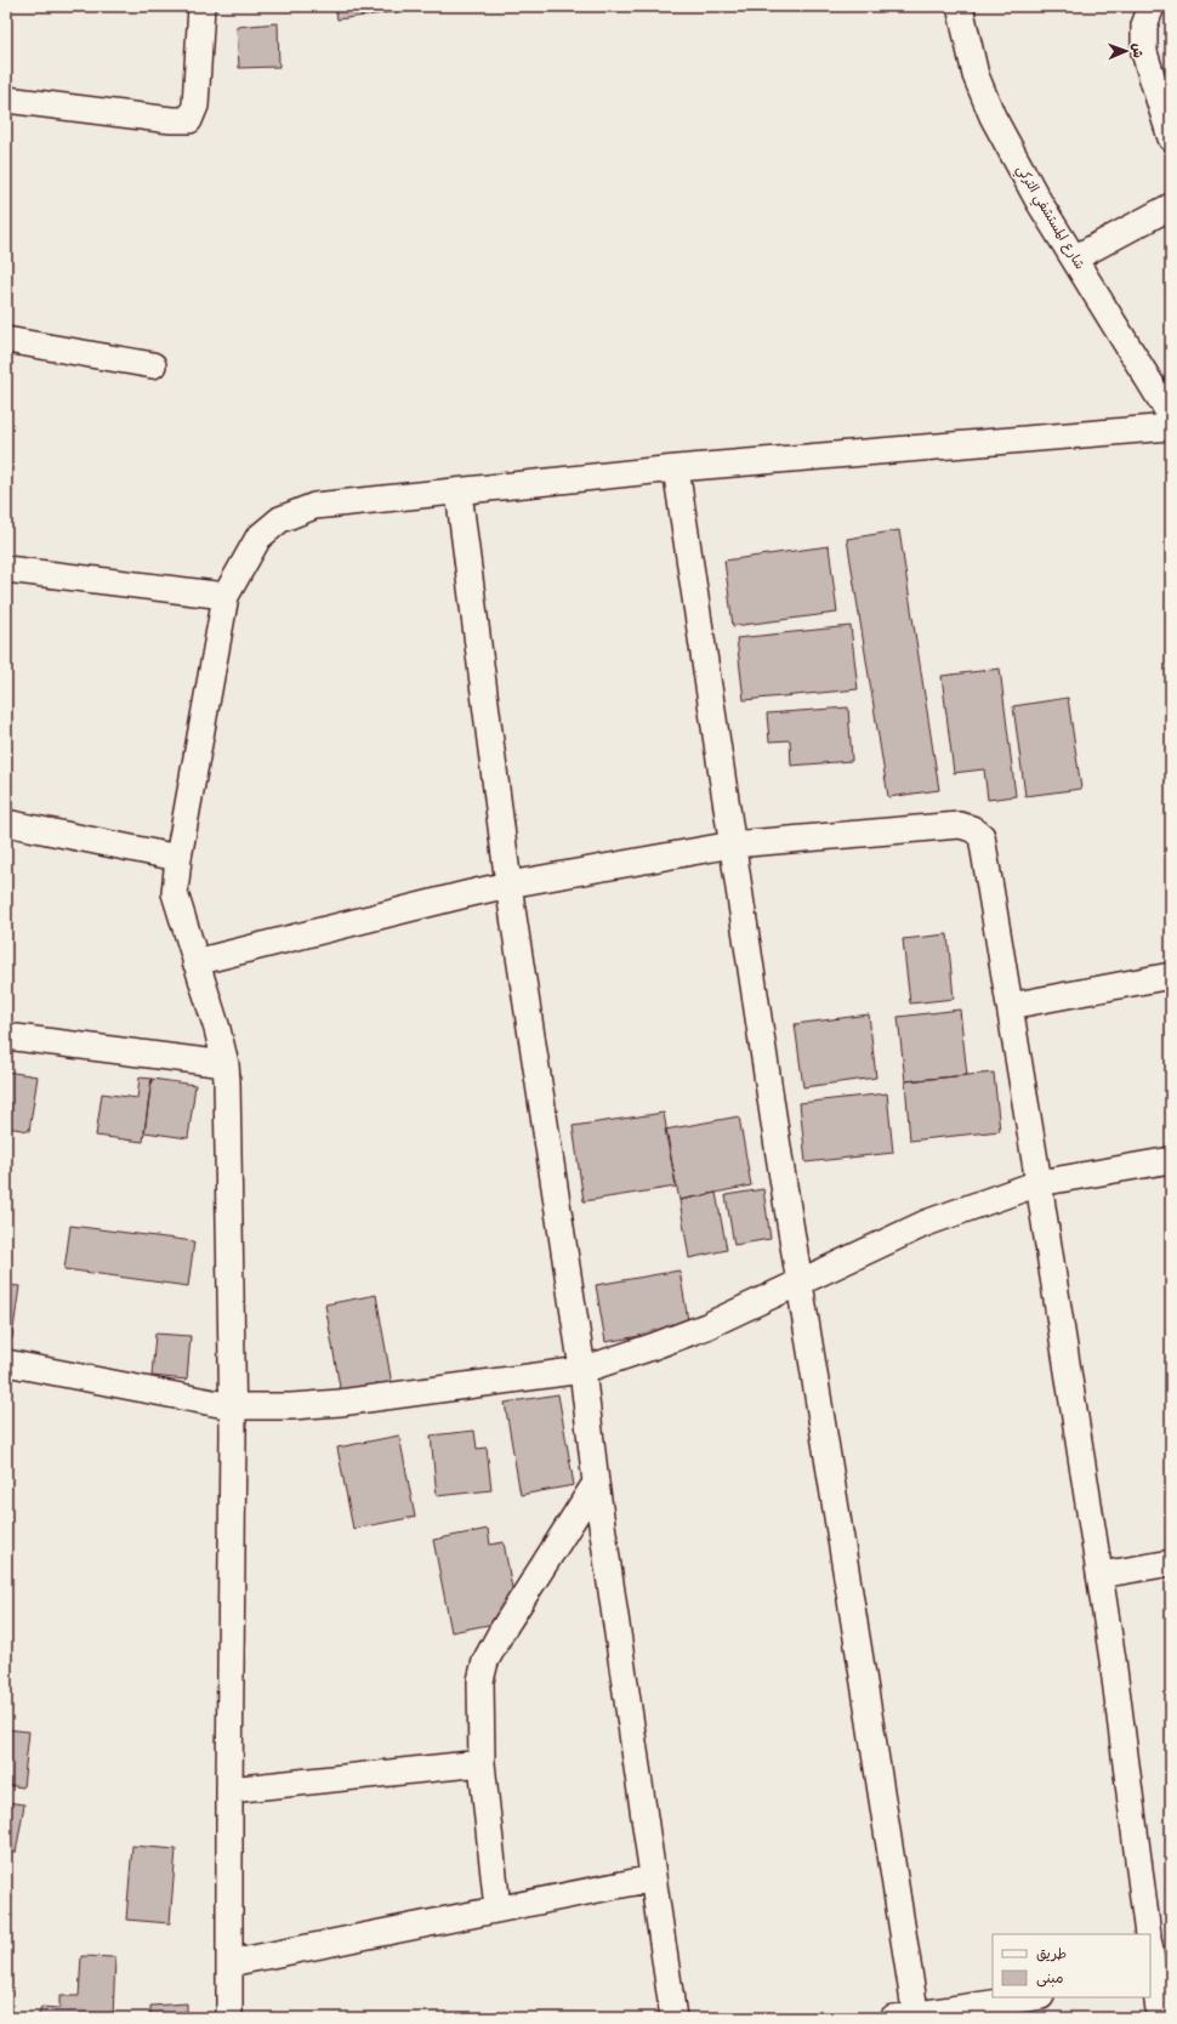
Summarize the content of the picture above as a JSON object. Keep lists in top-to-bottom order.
{
  "streets": {
    "street": ["شارع المستشفي التركي"]
  },
  "legend": ["طريق", "مبنى"],
  "north": "right"
}
